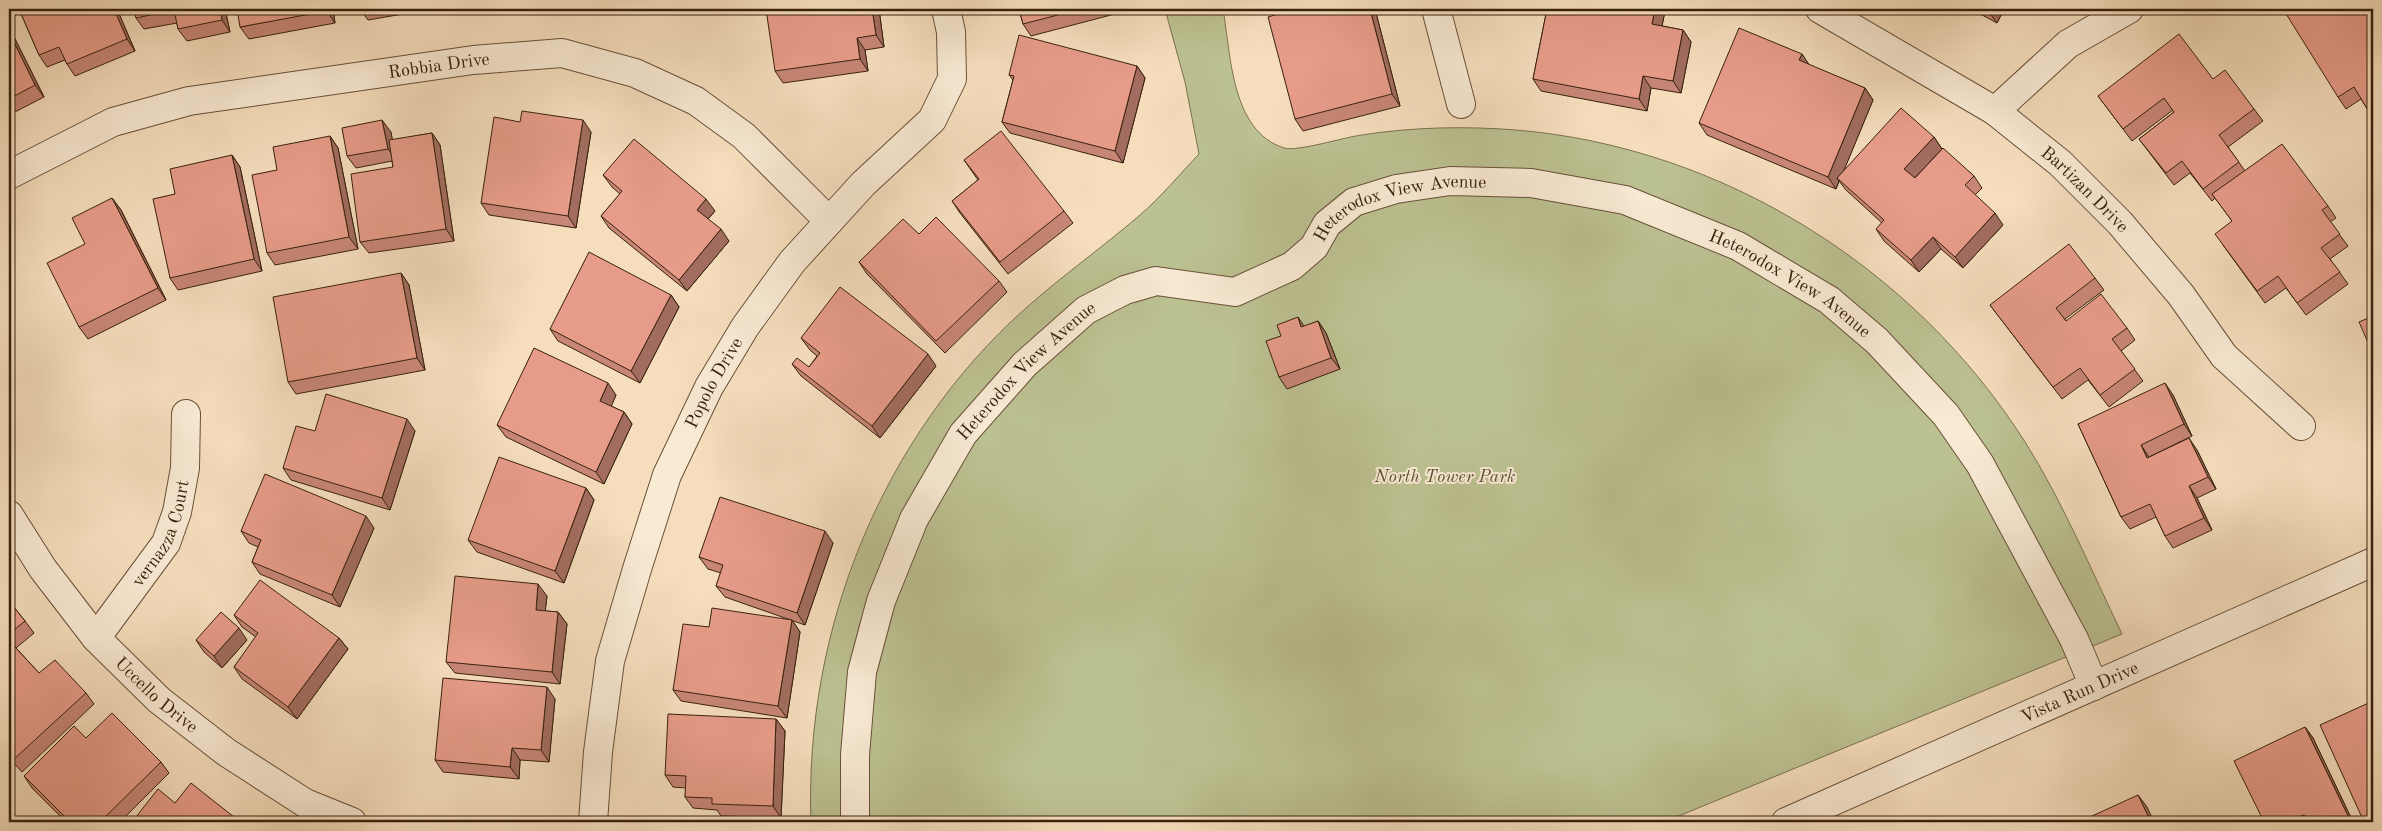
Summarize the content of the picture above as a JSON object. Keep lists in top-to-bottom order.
{
  "streets": {
    "street": [
      "Robbia Drive",
      "Bartizan Drive",
      "Heterodox View Avenue",
      "Popolo Drive",
      "vernazza Court",
      "Vista Run Drive",
      "Uccello Drive"
    ]
  },
  "crossings": [
    ["Robbia Drive", "Popolo Drive"],
    ["Heterodox View Avenue", "Vista Run Drive"],
    ["vernazza Court", "Uccello Drive"]
  ],
  "parks": ["North Tower Park"]
}
